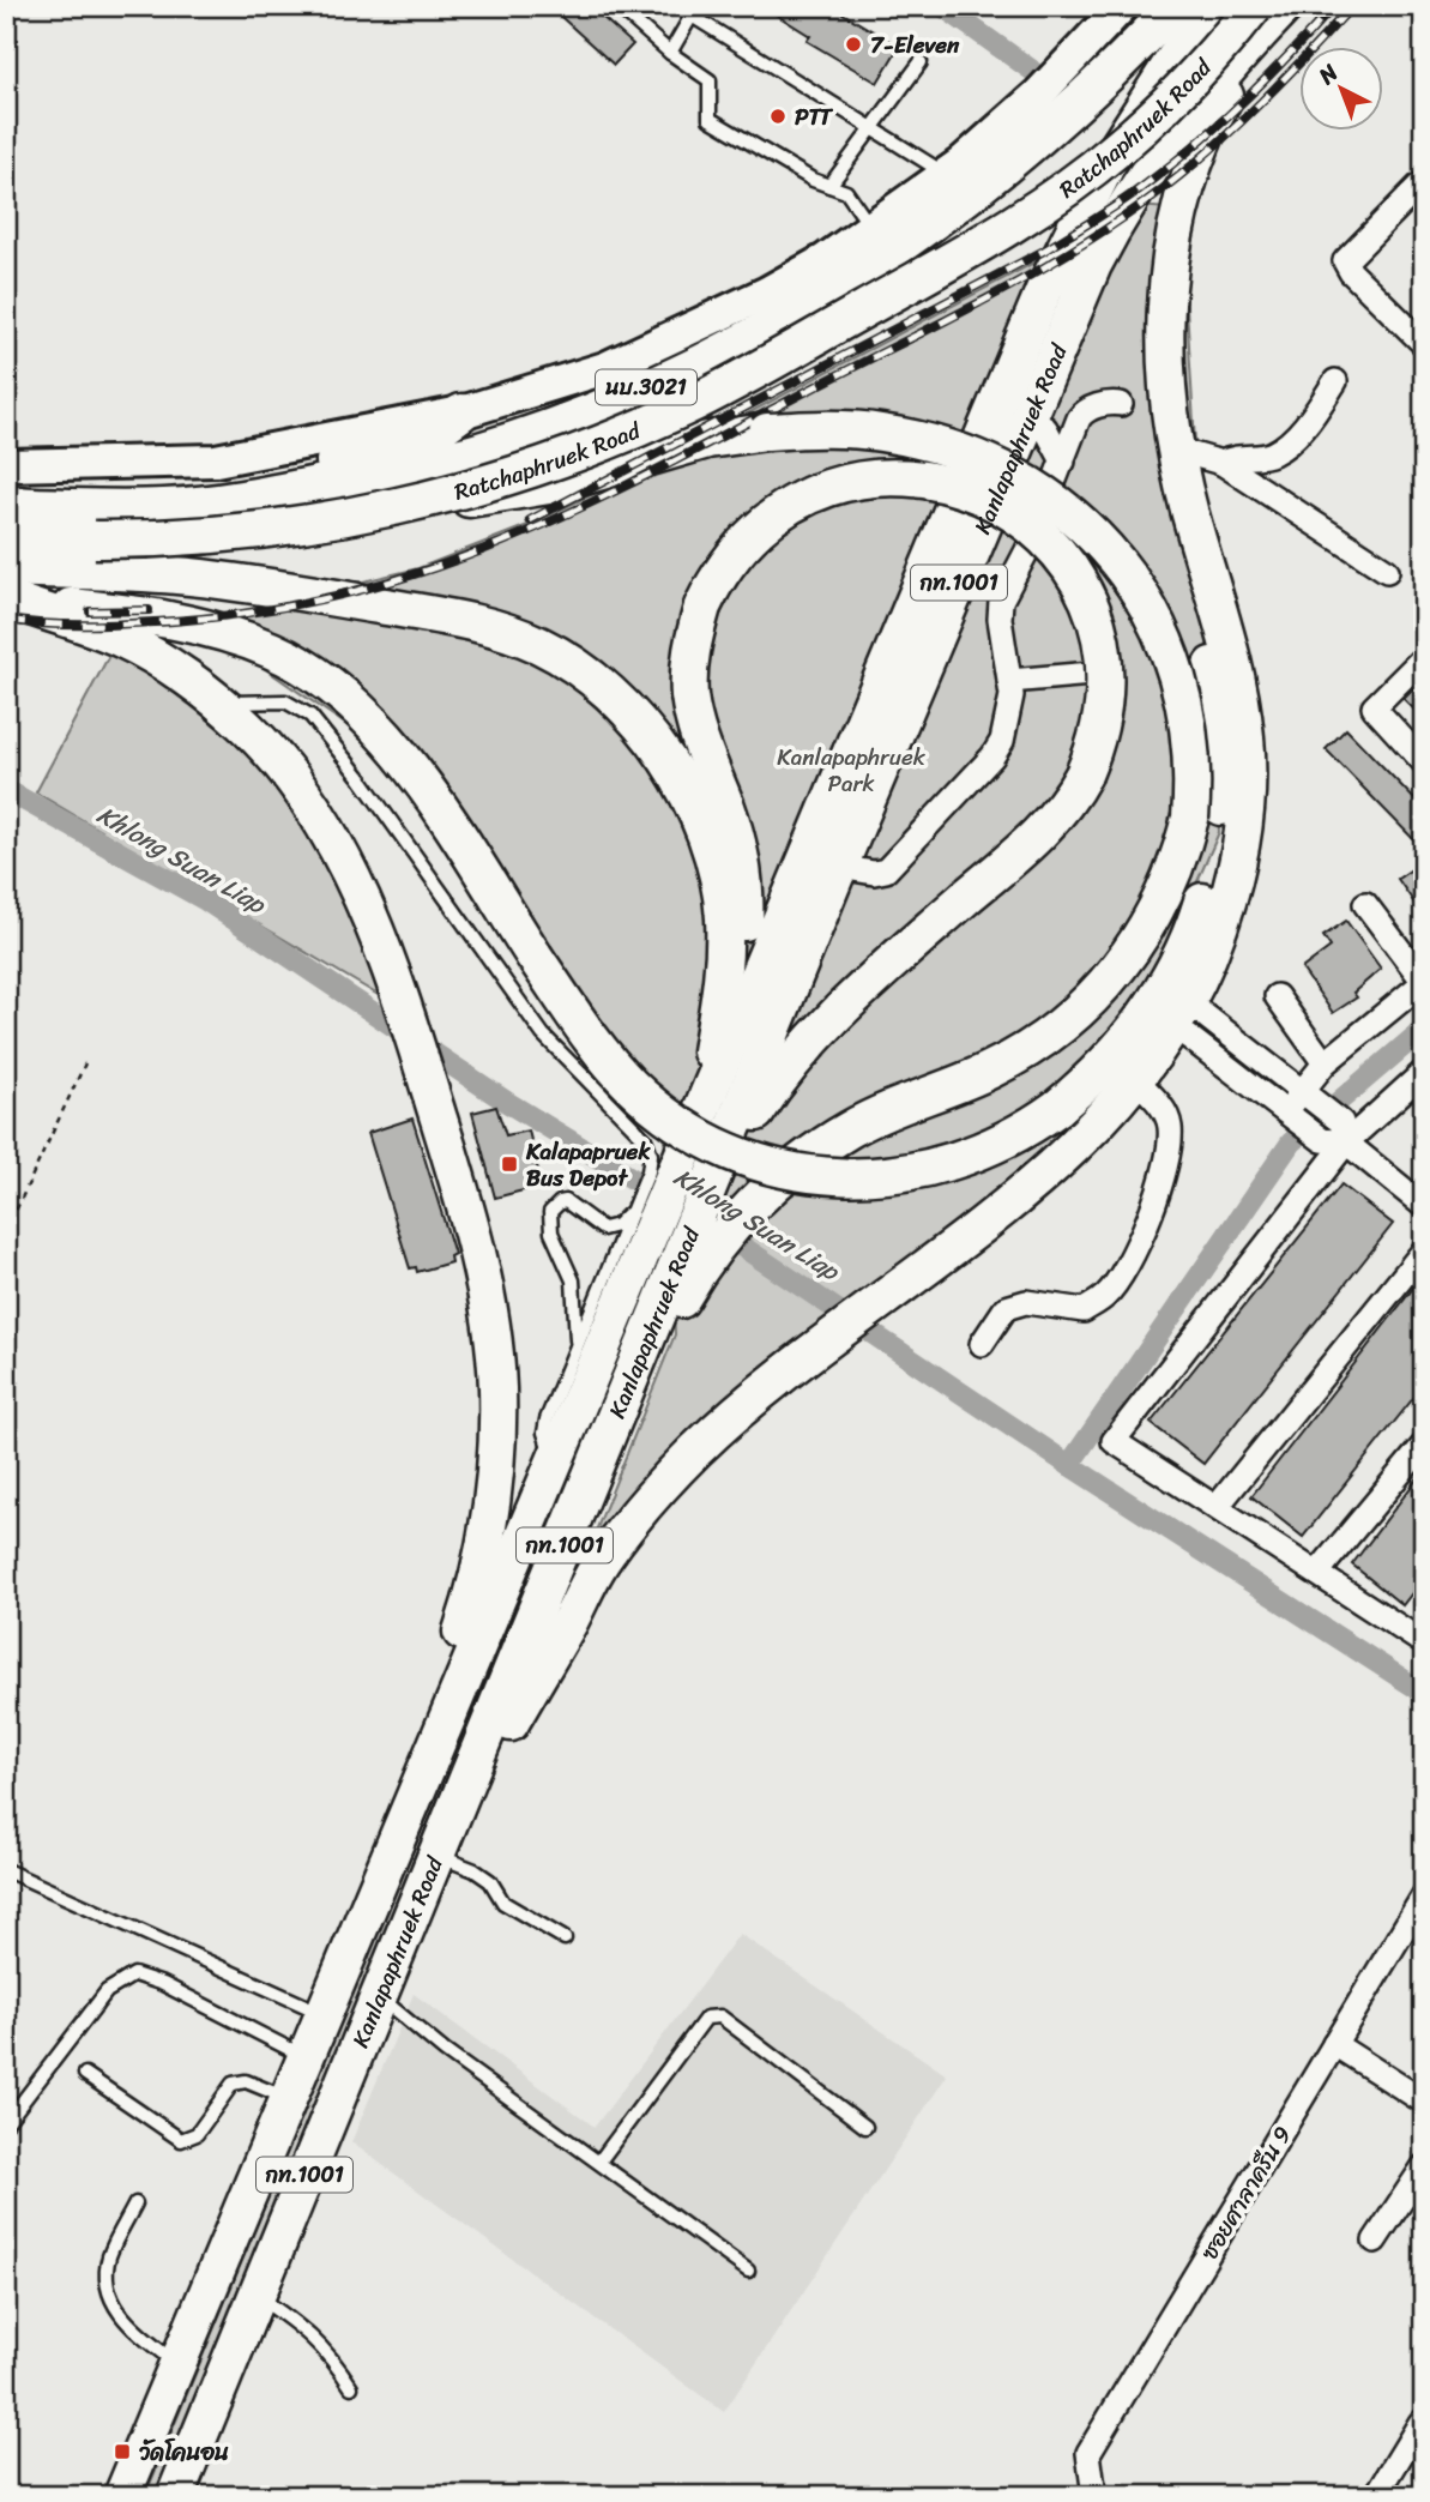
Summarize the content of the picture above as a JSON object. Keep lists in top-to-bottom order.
{
  "streets": {
    "main road": [
      "Ratchaphruek Road",
      "นบ.3021",
      "Kanlapaphruek Road",
      "กท.1001"
    ],
    "street": ["ซอยศาลาครืน 9"]
  },
  "water": ["Khlong Suan Liap"],
  "parks": ["Kanlapaphruek Park"],
  "places": {
    "other": ["7-Eleven", "PTT"],
    "transit": ["Kalapapruek Bus Depot", "วัดโคนอน"]
  },
  "north": "top left"
}
